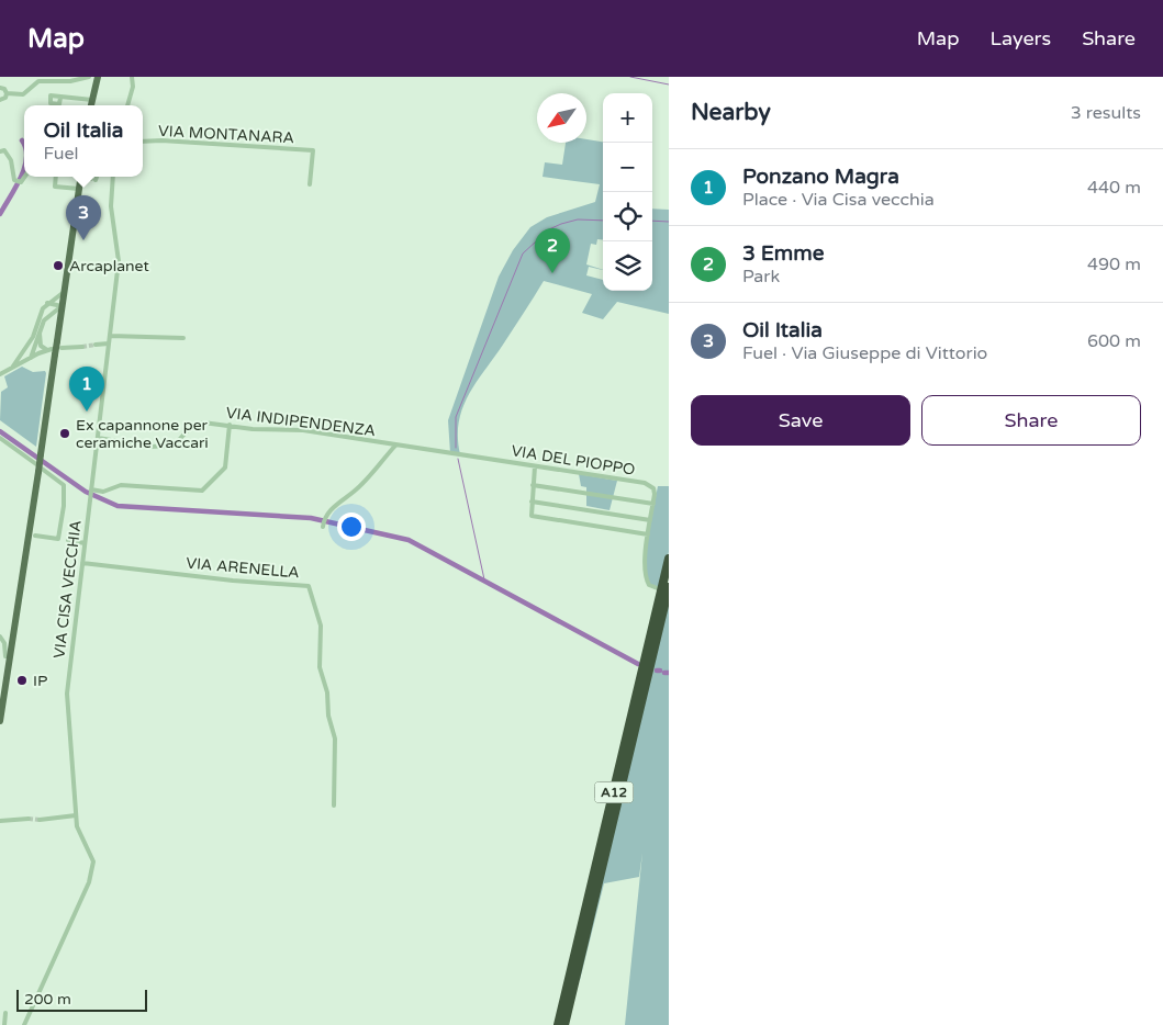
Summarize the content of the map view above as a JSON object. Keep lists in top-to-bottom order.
{
  "streets": {
    "highway": ["A12"],
    "street": [
      "VIA MONTANARA",
      "VIA INDIPENDENZA",
      "VIA DEL PIOPPO",
      "VIA ARENELLA",
      "VIA CISA VECCHIA"
    ]
  },
  "crossings": [
    ["VIA INDIPENDENZA", "VIA DEL PIOPPO"],
    ["VIA INDIPENDENZA", "VIA CISA VECCHIA"],
    ["VIA ARENELLA", "VIA CISA VECCHIA"]
  ],
  "places": ["Arcaplanet", "Ex capannone per ceramiche Vaccari", "IP"],
  "scale_bar": "200 m",
  "north": "bottom left",
  "page": {
    "header": "Map",
    "nav": ["Map", "Layers", "Share"],
    "heading": ["Nearby", "3 results"],
    "map_buttons": ["+", "−"],
    "popup": ["Oil Italia", "Fuel"],
    "list": [
      {
        "mark": "1",
        "name": "Ponzano Magra",
        "note": "Place · Via Cisa vecchia",
        "value": "440 m"
      },
      {
        "mark": "2",
        "name": "3 Emme",
        "note": "Park",
        "value": "490 m"
      },
      {
        "mark": "3",
        "name": "Oil Italia",
        "note": "Fuel · Via Giuseppe di Vittorio",
        "value": "600 m"
      }
    ],
    "pins": ["3", "2", "1"],
    "buttons": ["Save", "Share"],
    "scale": "200 m"
  }
}
